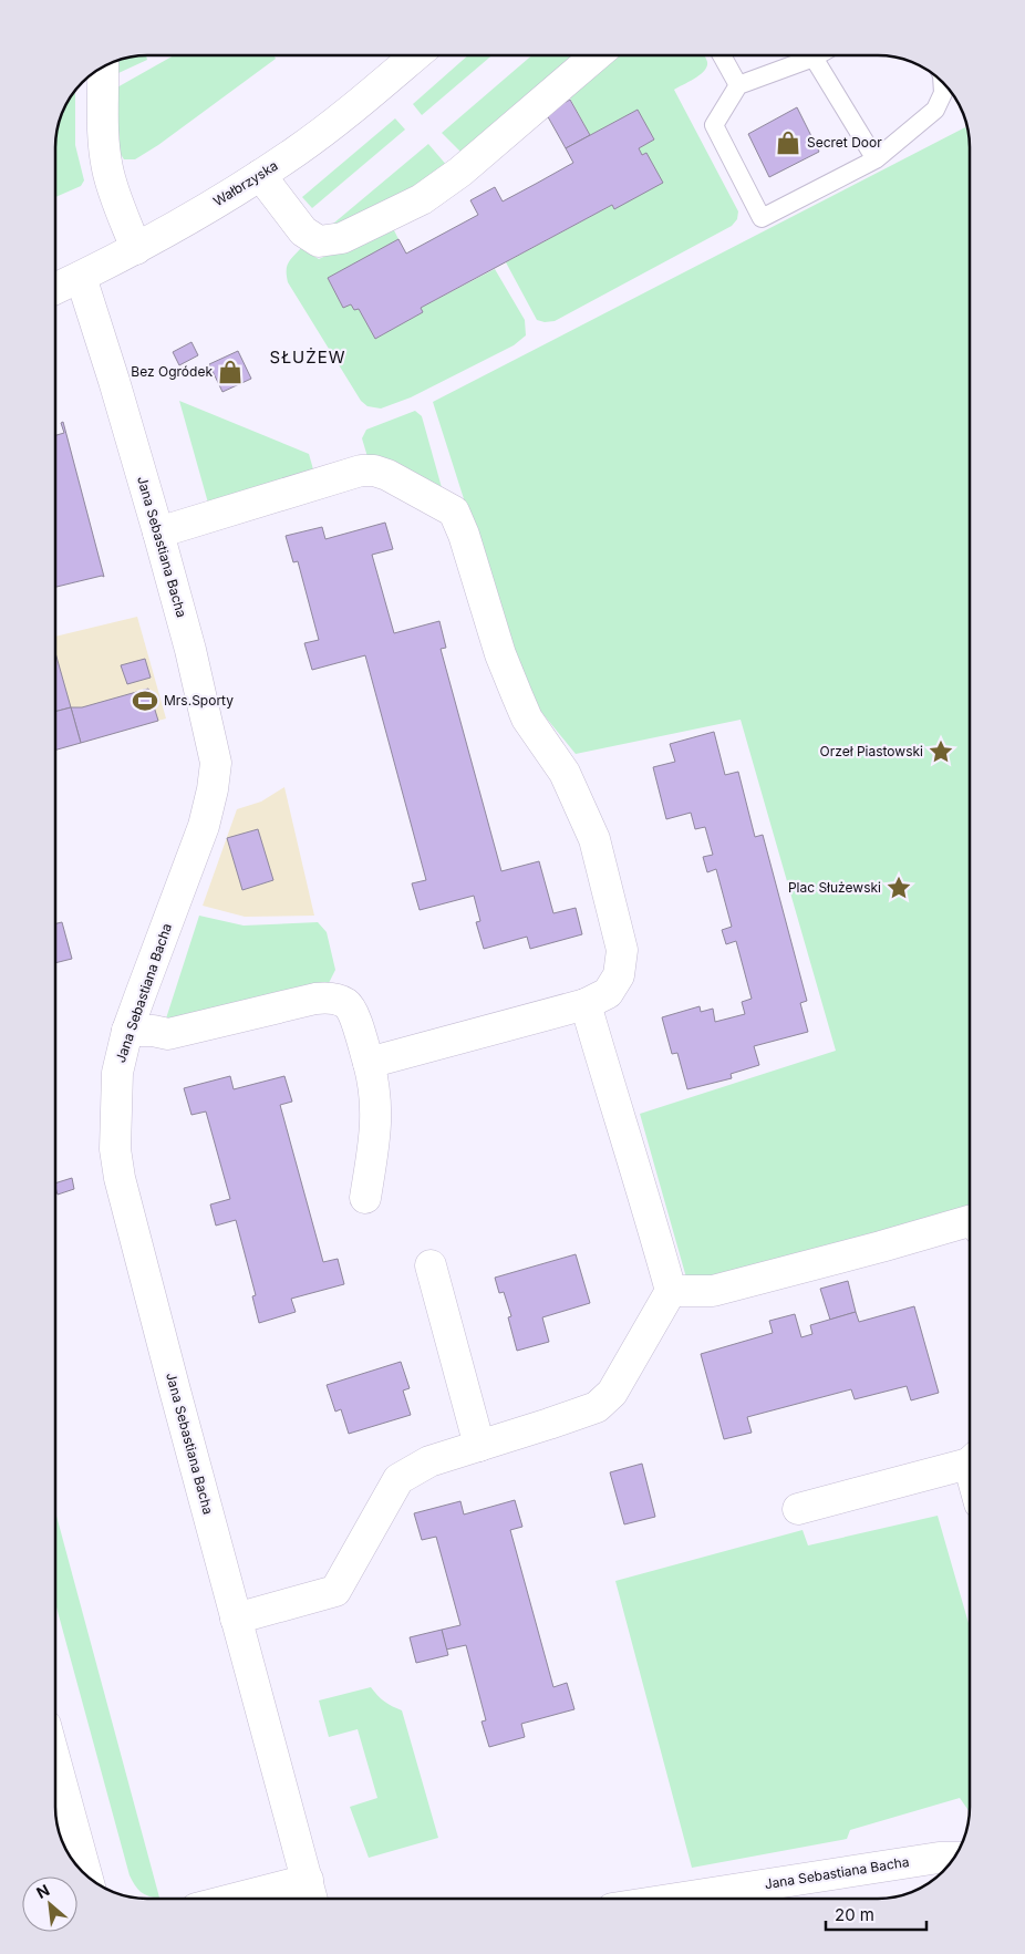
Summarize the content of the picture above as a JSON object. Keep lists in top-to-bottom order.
{
  "streets": {
    "street": ["Wałbrzyska", "Jana Sebastiana Bacha"]
  },
  "crossings": [
    ["Wałbrzyska", "Jana Sebastiana Bacha"]
  ],
  "districts": ["SŁUŻEW"],
  "places": {
    "shop": ["Secret Door", "Bez Ogródek"],
    "sports": ["Mrs.Sporty"],
    "place": ["Orzeł Piastowski", "Plac Służewski"]
  },
  "scale_bar": "20 m",
  "north": "top left"
}
